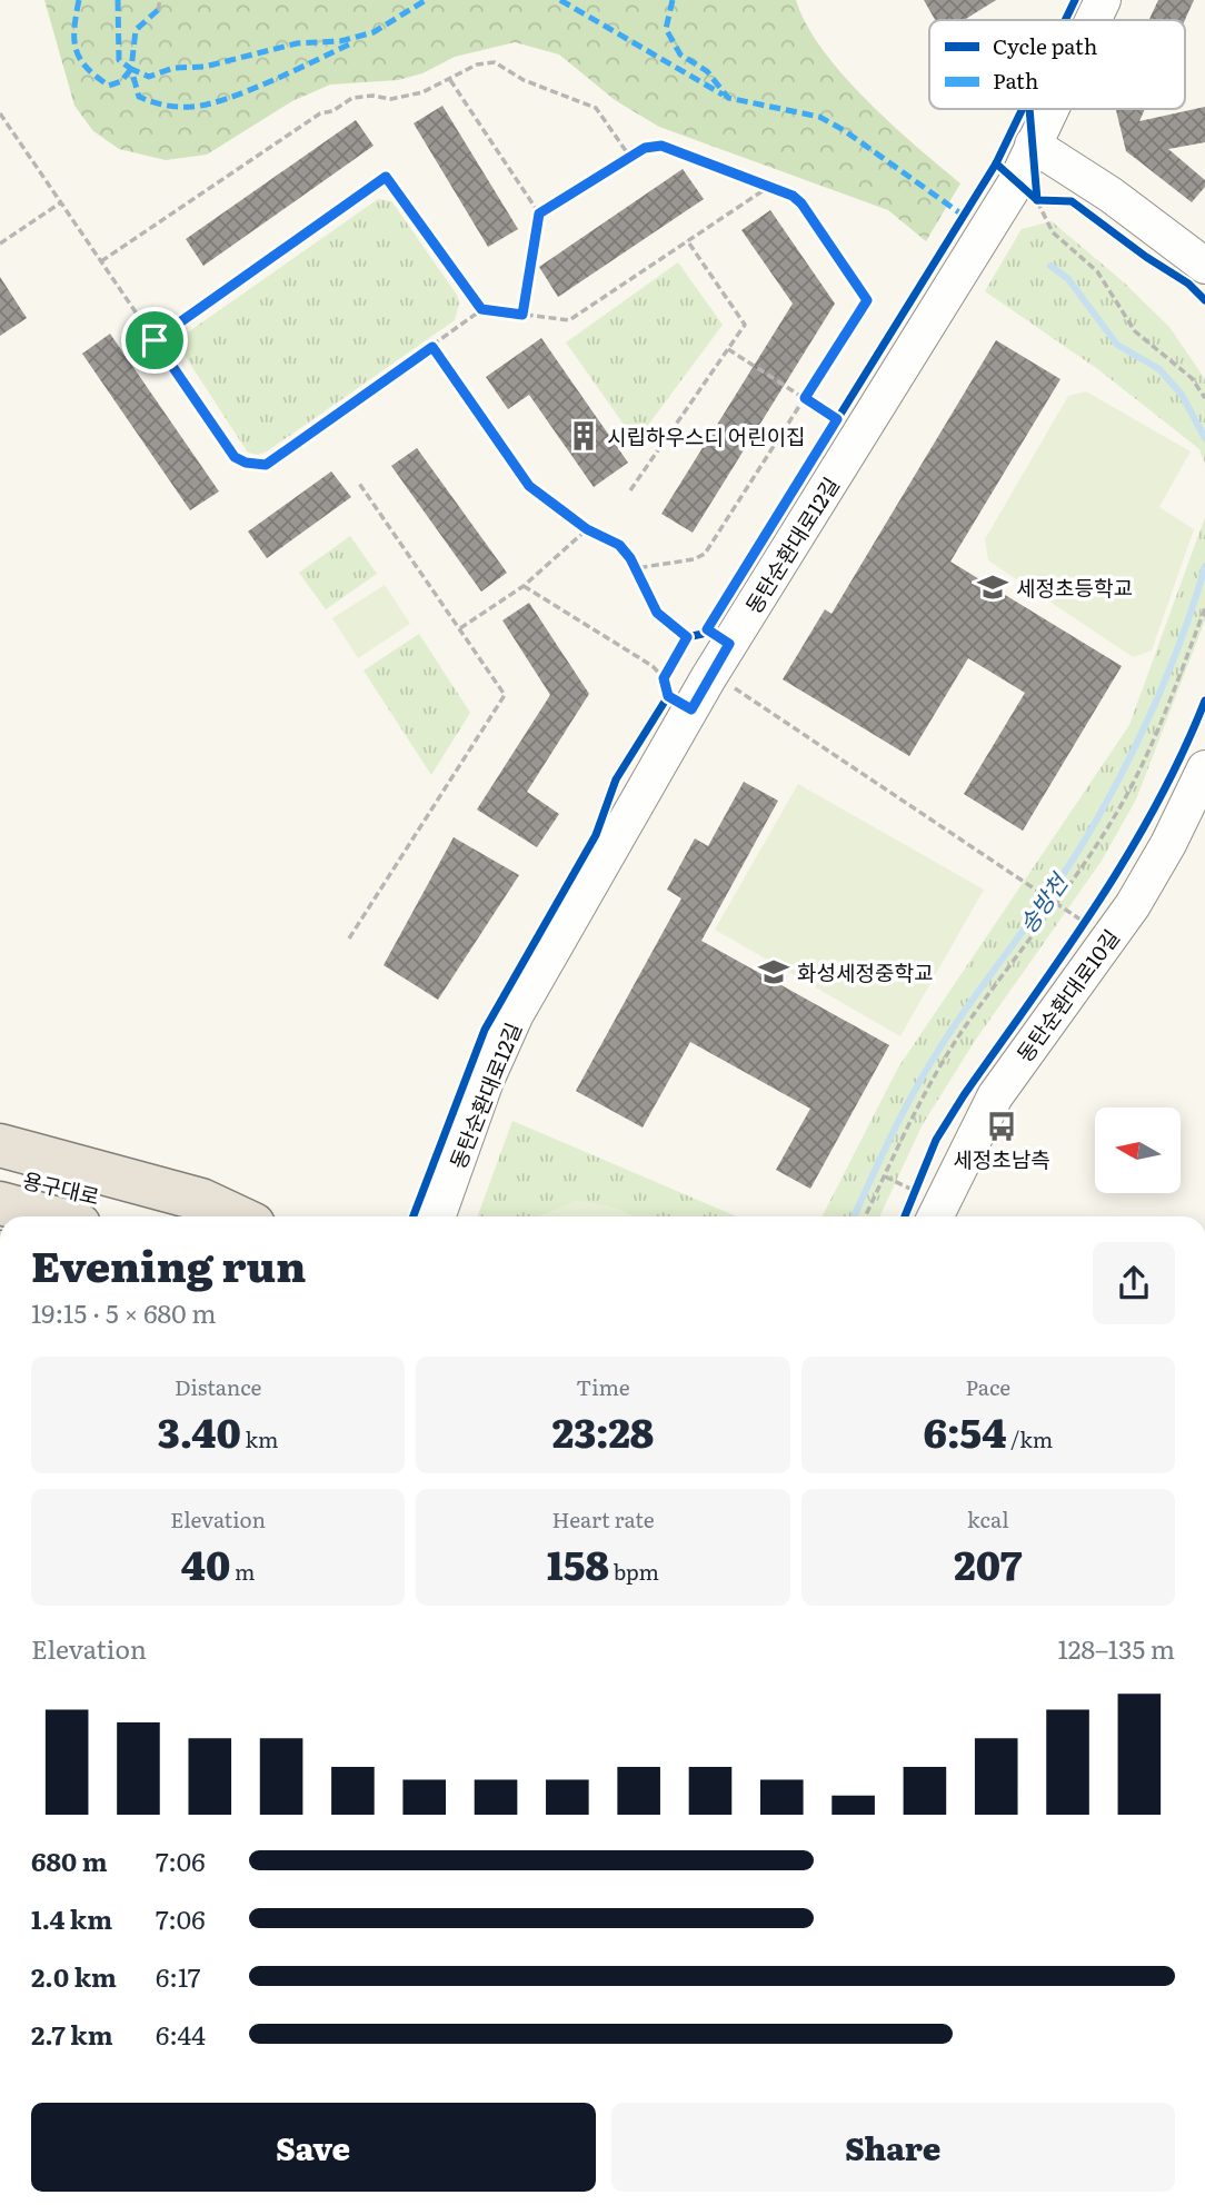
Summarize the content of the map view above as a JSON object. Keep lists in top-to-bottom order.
{
  "streets": {
    "highway": ["용구대로"],
    "street": ["동탄순환대로12길", "동탄순환대로10길"]
  },
  "water": ["송방천"],
  "places": {
    "building": ["시립하우스디 어린이집"],
    "school or university": ["세정초등학교", "화성세정중학교"],
    "bus stop": ["세정초남측"]
  },
  "legend": ["Cycle path", "Path"],
  "north": "left",
  "page": {
    "heading": ["Evening run", "19:15 · 5 × 680 m"],
    "stats": [
      ["Distance", "3.40 km"],
      ["Time", "23:28"],
      ["Pace", "6:54 /km"],
      ["Elevation", "40 m"],
      ["Heart rate", "158 bpm"],
      ["kcal", "207"]
    ],
    "chart": ["Elevation", "128–135 m"],
    "list": [
      {
        "name": "680 m",
        "note": "7:06"
      },
      {
        "name": "1.4 km",
        "note": "7:06"
      },
      {
        "name": "2.0 km",
        "note": "6:17"
      },
      {
        "name": "2.7 km",
        "note": "6:44"
      }
    ],
    "buttons": ["Save", "Share"]
  }
}
